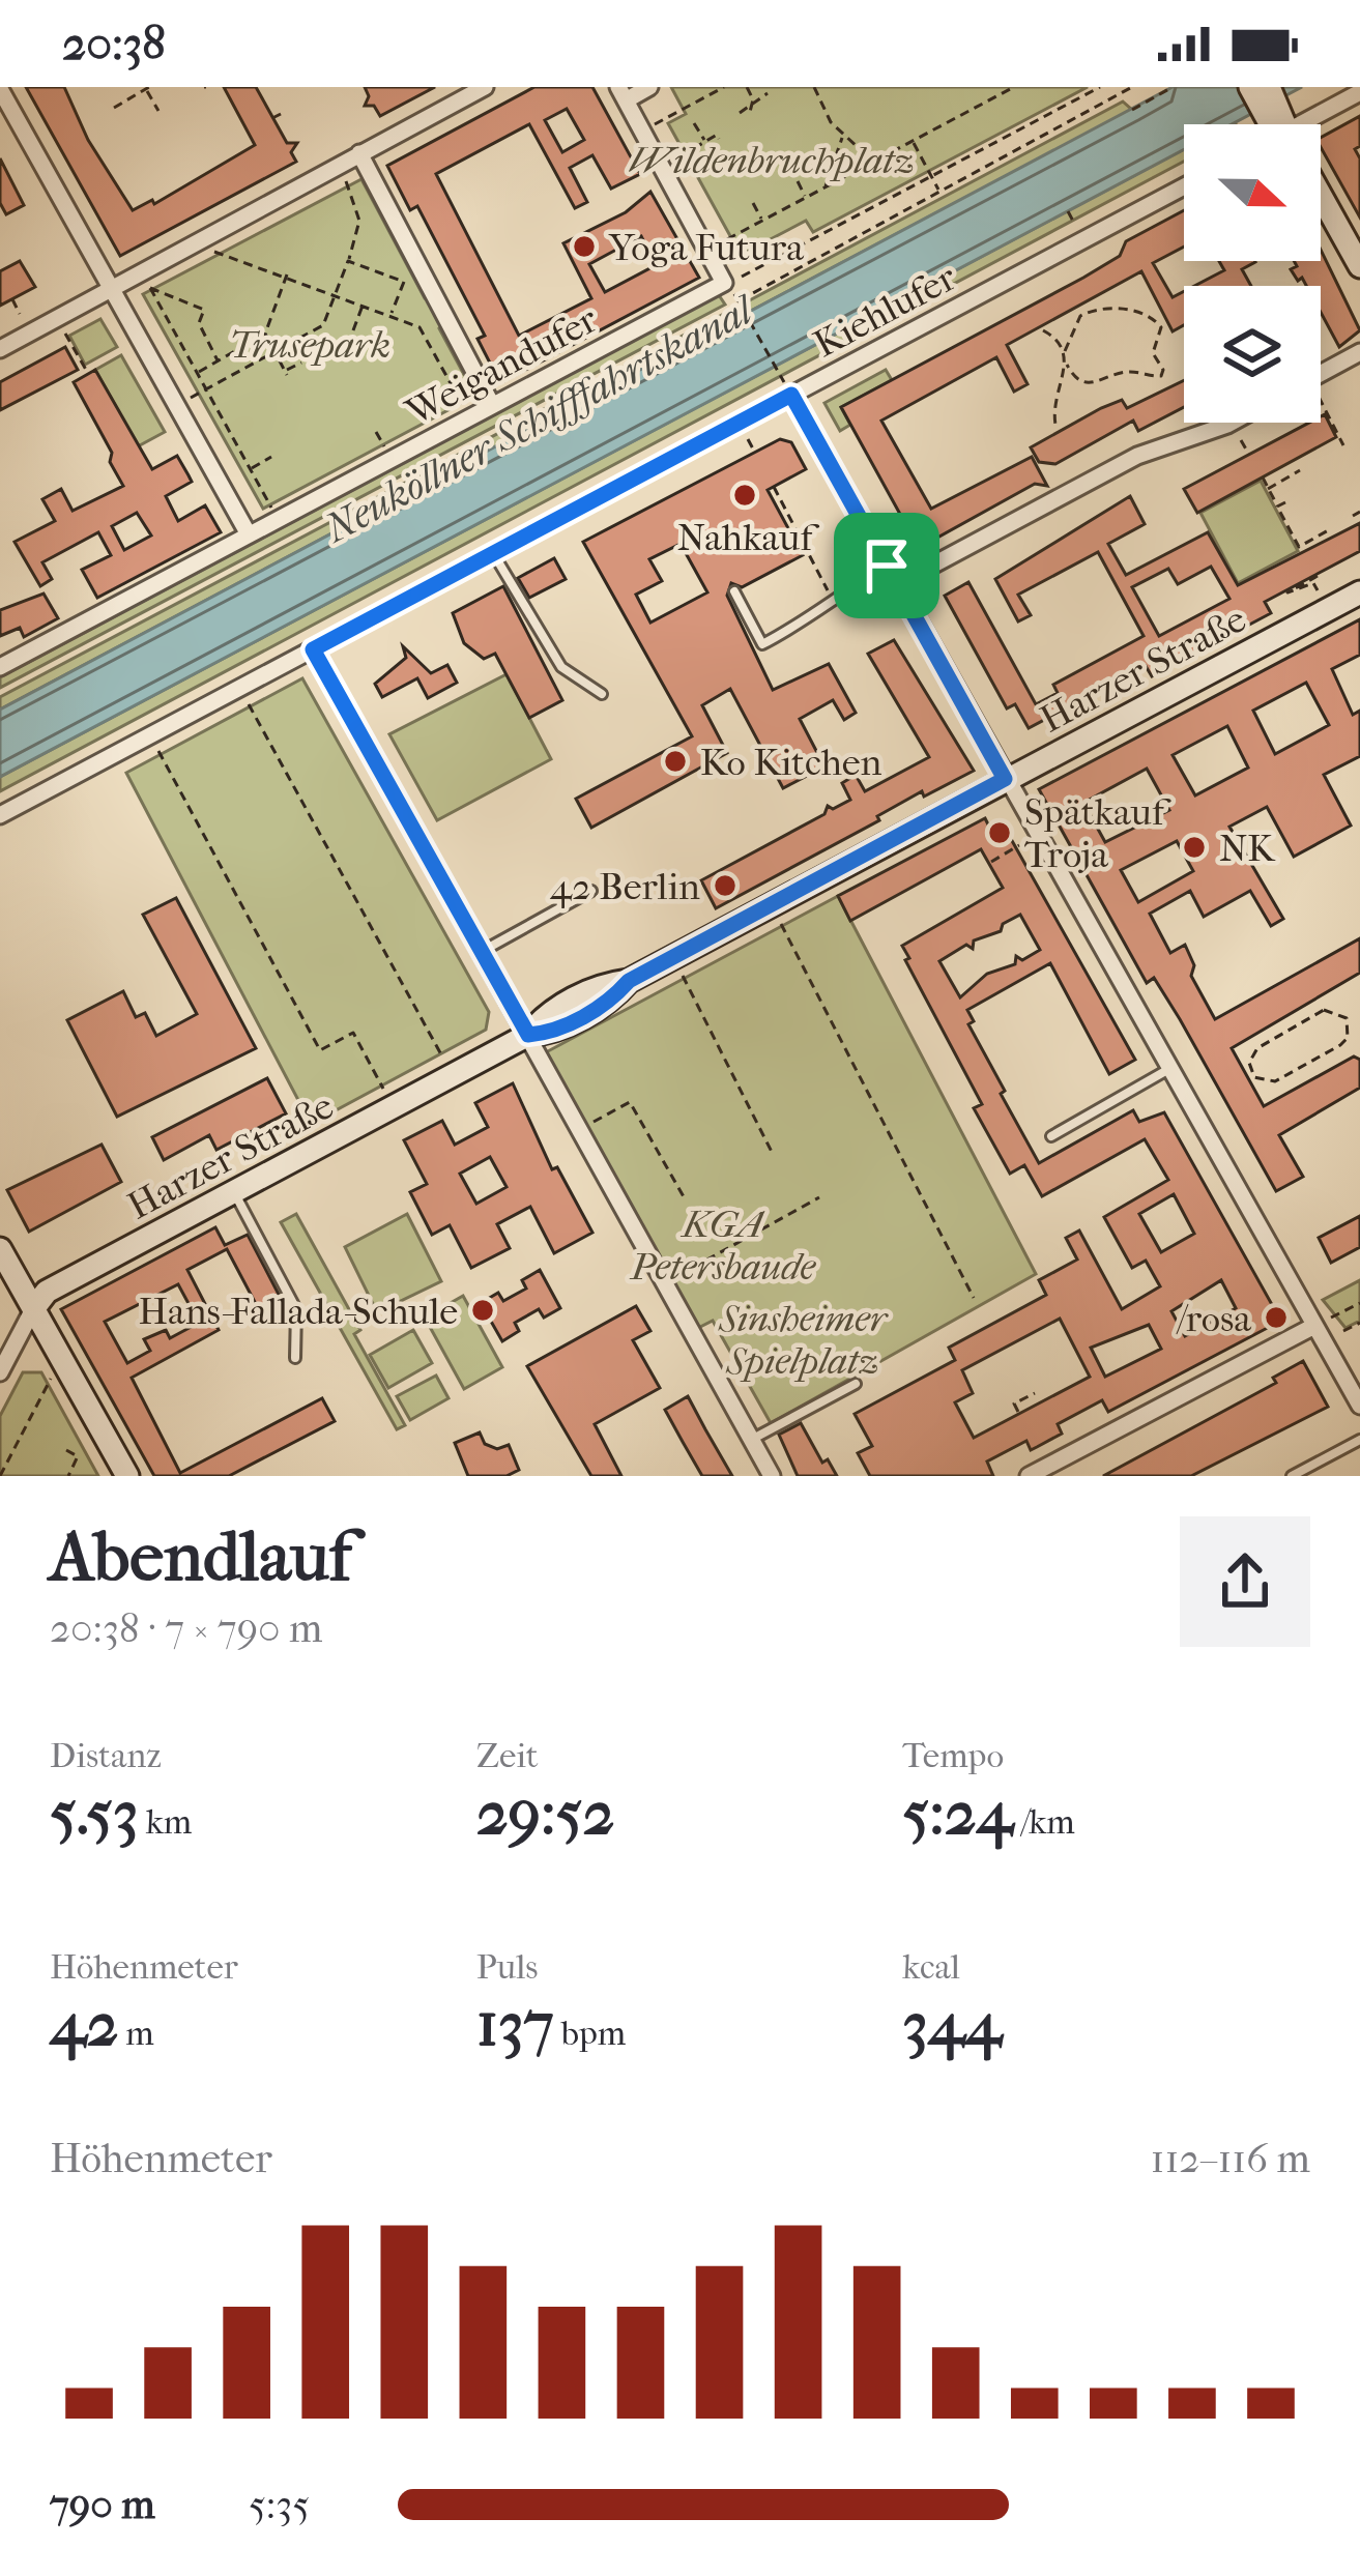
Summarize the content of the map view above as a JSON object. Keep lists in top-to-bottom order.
{
  "streets": {
    "street": ["Kiehlufer", "Weigandufer", "Harzer Straße"]
  },
  "water": ["Neuköllner Schifffahrtskanal"],
  "parks": [
    "Wildenbruchplatz",
    "Trusepark",
    "KGA Petersbaude",
    "Sinsheimer Spielplatz"
  ],
  "places": [
    "Yoga Futura",
    "Nahkauf",
    "Ko Kitchen",
    "Spätkauf Troja",
    "NK",
    "42 Berlin",
    "Hans-Fallada-Schule",
    "/rosa"
  ],
  "north": "right",
  "page": {
    "status": "20:38",
    "heading": ["Abendlauf", "20:38 · 7 × 790 m"],
    "stats": [
      ["Distanz", "5.53 km"],
      ["Zeit", "29:52"],
      ["Tempo", "5:24 /km"],
      ["Höhenmeter", "42 m"],
      ["Puls", "137 bpm"],
      ["kcal", "344"]
    ],
    "chart": ["Höhenmeter", "112–116 m"],
    "list": [
      {
        "name": "790 m",
        "note": "5:35"
      }
    ]
  }
}
